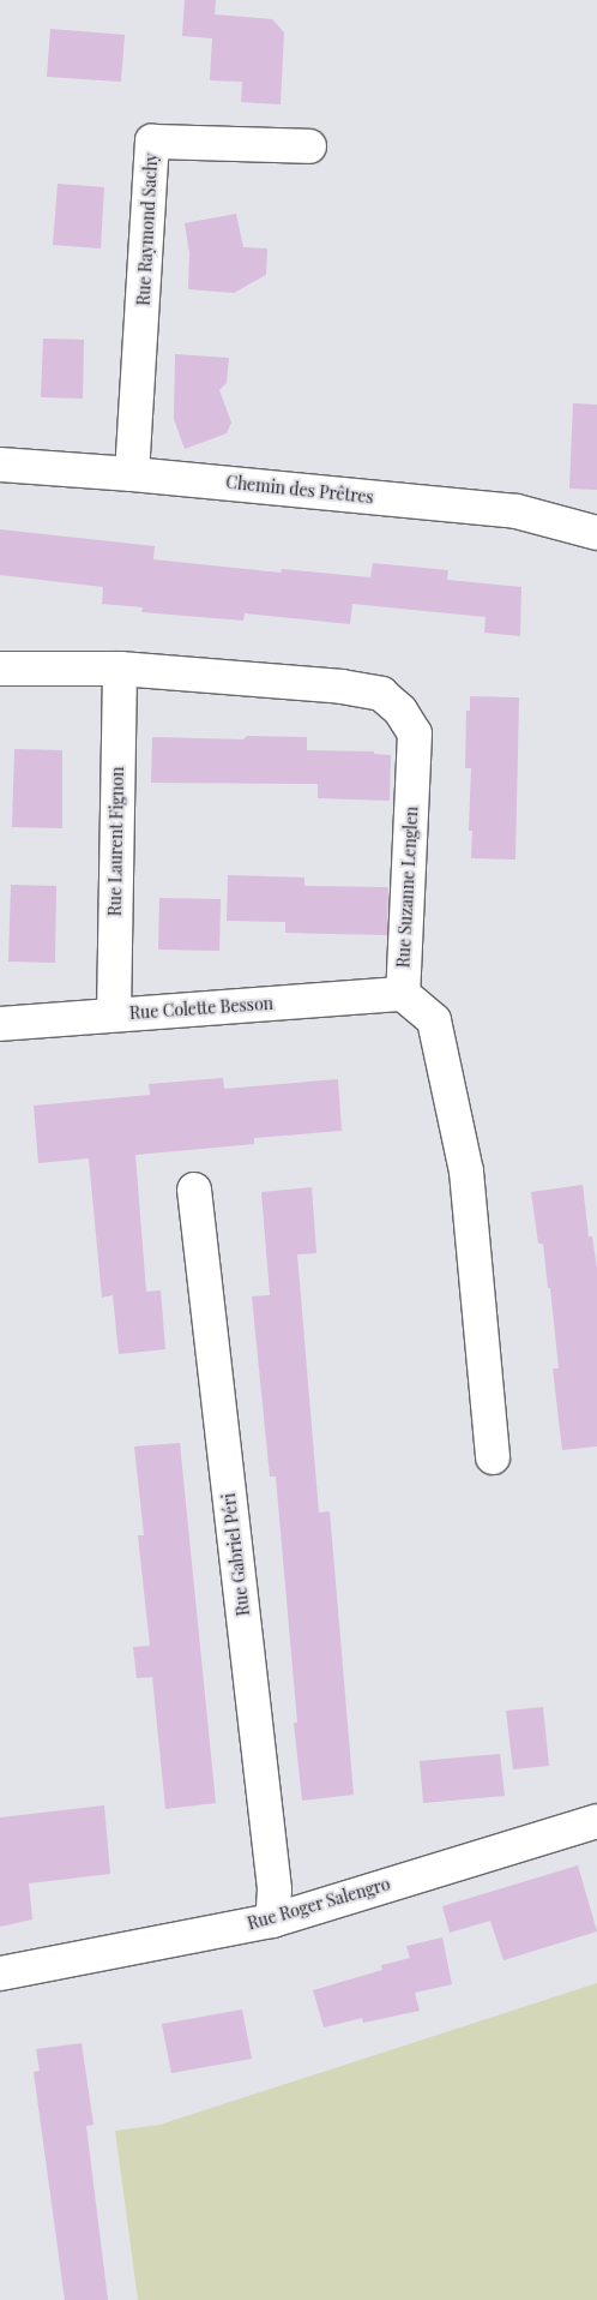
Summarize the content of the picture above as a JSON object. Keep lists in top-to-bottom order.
{
  "streets": {
    "street": [
      "Rue Raymond Sachy",
      "Chemin des Prêtres",
      "Rue Laurent Fignon",
      "Rue Suzanne Lenglen",
      "Rue Colette Besson",
      "Rue Gabriel Péri",
      "Rue Roger Salengro"
    ]
  },
  "crossings": [
    ["Rue Raymond Sachy", "Chemin des Prêtres"],
    ["Rue Laurent Fignon", "Rue Suzanne Lenglen"],
    ["Rue Laurent Fignon", "Rue Colette Besson"],
    ["Rue Suzanne Lenglen", "Rue Colette Besson"],
    ["Rue Gabriel Péri", "Rue Roger Salengro"]
  ]
}
